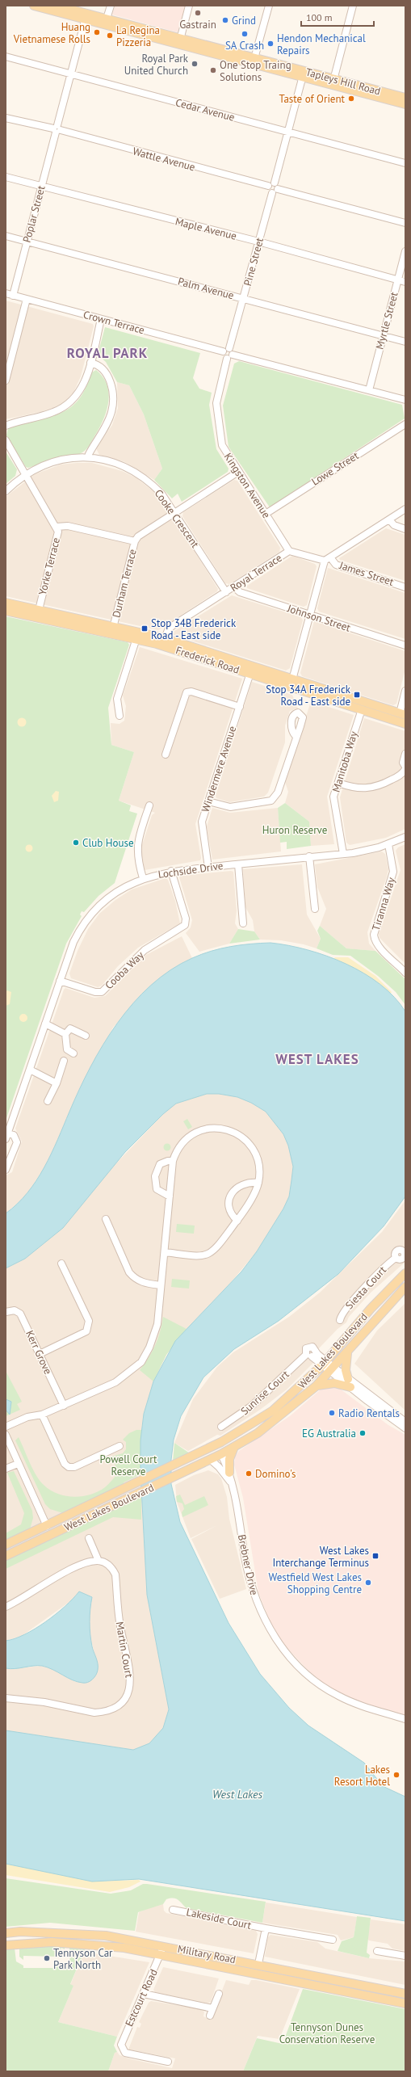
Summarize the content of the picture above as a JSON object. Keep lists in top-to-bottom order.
{
  "streets": {
    "main road": [
      "Tapleys Hill Road",
      "Frederick Road",
      "West Lakes Boulevard",
      "Military Road"
    ],
    "street": [
      "Cedar Avenue",
      "Wattle Avenue",
      "Poplar Street",
      "Maple Avenue",
      "Pine Street",
      "Palm Avenue",
      "Myrtle Street",
      "Crown Terrace",
      "Lowe Street",
      "Kingston Avenue",
      "Cooke Crescent",
      "Yorke Terrace",
      "Royal Terrace",
      "James Street",
      "Durham Terrace",
      "Johnson Street",
      "Manitoba Way",
      "Windermere Avenue",
      "Lochside Drive",
      "Tiranna Way",
      "Cooba Way",
      "Siesta Court",
      "Kerr Grove",
      "Sunrise Court",
      "Brebner Drive",
      "Martin Court",
      "Lakeside Court",
      "Estcourt Road"
    ]
  },
  "crossings": [
    ["Tapleys Hill Road", "Poplar Street"],
    ["Cedar Avenue", "Poplar Street"],
    ["Wattle Avenue", "Poplar Street"],
    ["Wattle Avenue", "Pine Street"],
    ["Poplar Street", "Maple Avenue"],
    ["Poplar Street", "Palm Avenue"],
    ["Poplar Street", "Crown Terrace"],
    ["Maple Avenue", "Pine Street"],
    ["Maple Avenue", "Myrtle Street"],
    ["Pine Street", "Palm Avenue"],
    ["Pine Street", "Crown Terrace"],
    ["Pine Street", "Kingston Avenue"],
    ["Palm Avenue", "Myrtle Street"],
    ["Crown Terrace", "Kingston Avenue"],
    ["Lowe Street", "Kingston Avenue"],
    ["Kingston Avenue", "Royal Terrace"],
    ["Kingston Avenue", "Durham Terrace"],
    ["Cooke Crescent", "Yorke Terrace"],
    ["Cooke Crescent", "Royal Terrace"],
    ["Cooke Crescent", "Durham Terrace"],
    ["Yorke Terrace", "Frederick Road"],
    ["Royal Terrace", "James Street"],
    ["Royal Terrace", "Johnson Street"],
    ["Royal Terrace", "Frederick Road"],
    ["Durham Terrace", "Frederick Road"],
    ["Frederick Road", "Manitoba Way"],
    ["Frederick Road", "Windermere Avenue"],
    ["Manitoba Way", "Lochside Drive"],
    ["Windermere Avenue", "Lochside Drive"],
    ["Lochside Drive", "Tiranna Way"],
    ["Lochside Drive", "Cooba Way"],
    ["West Lakes Boulevard", "Sunrise Court"],
    ["West Lakes Boulevard", "Brebner Drive"],
    ["Lakeside Court", "Military Road"],
    ["Military Road", "Estcourt Road"]
  ],
  "districts": ["ROYAL PARK", "WEST LAKES"],
  "water": ["West Lakes"],
  "parks": ["Huron Reserve", "Powell Court Reserve", "Tennyson Dunes Conservation Reserve"],
  "places": {
    "other": [
      "Gastrain",
      "Grind",
      "Huang Vietnamese Rolls",
      "SA Crash",
      "La Regina Pizzeria",
      "Hendon Mechanical Repairs",
      "Royal Park United Church",
      "One Stop Traing Solutions",
      "Taste of Orient",
      "Club House",
      "Radio Rentals",
      "EG Australia",
      "Domino's",
      "Westfield West Lakes Shopping Centre",
      "Lakes Resort Hotel",
      "Tennyson Car Park North"
    ],
    "transit": ["Stop 34B Frederick Road - East side", "Stop 34A Frederick Road - East side", "West Lakes Interchange Terminus"]
  },
  "scale_bar": "100 m"
}
